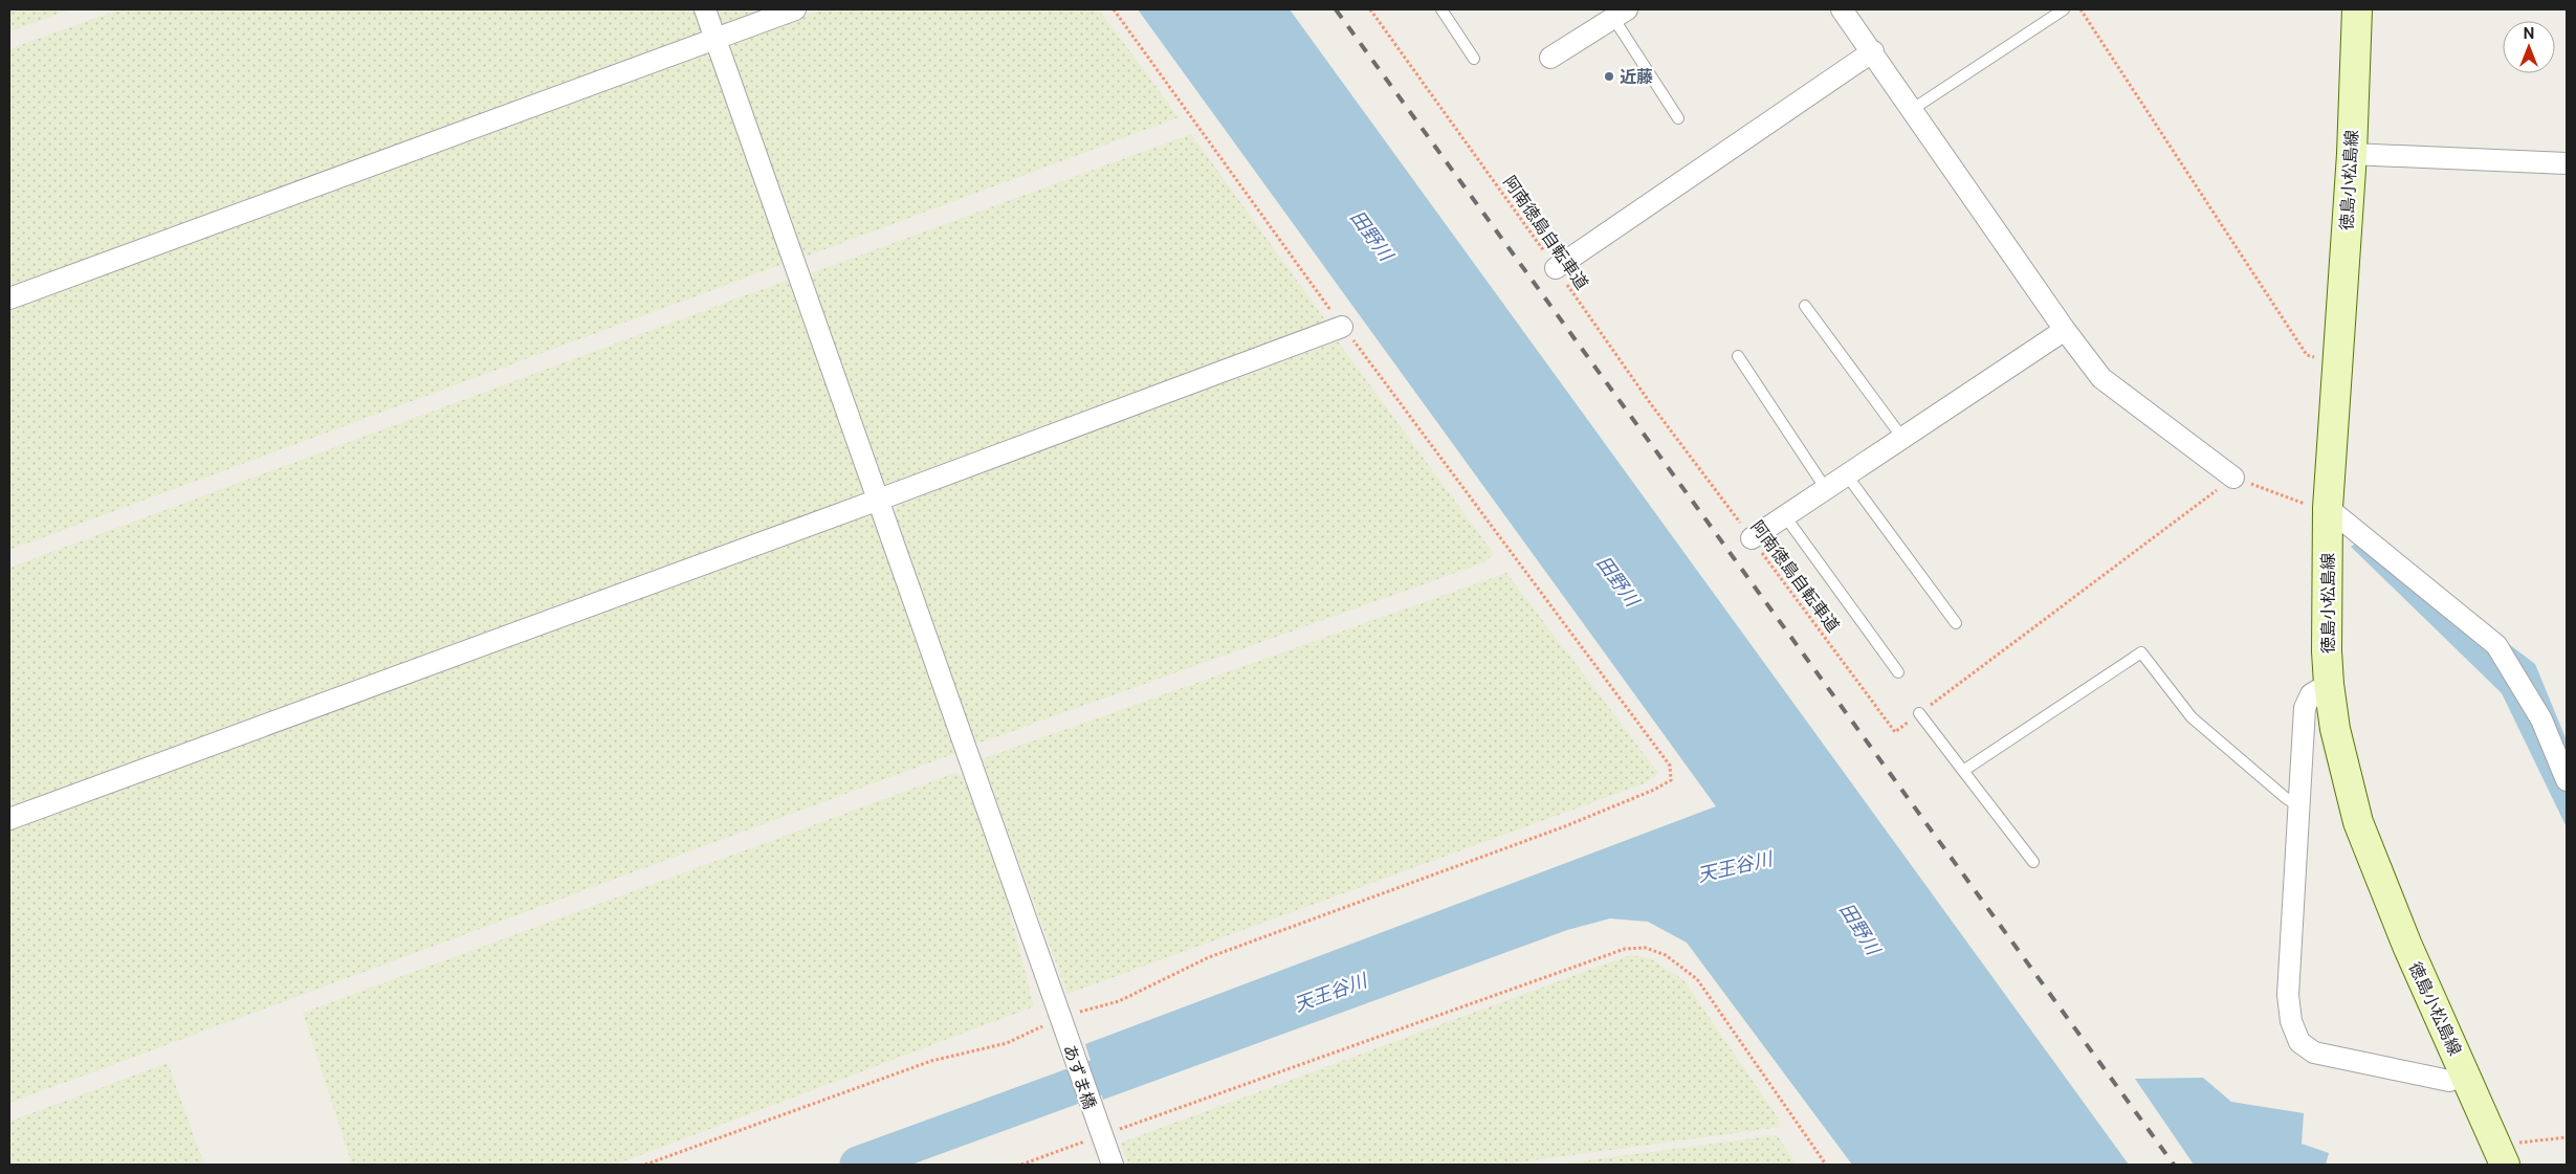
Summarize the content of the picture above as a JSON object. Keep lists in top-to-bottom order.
{
  "streets": {
    "main road": ["徳島小松島線"],
    "street": ["あずま橋"],
    "path": ["阿南徳島自転車道"]
  },
  "water": ["田野川", "天王谷川"],
  "places": ["近藤"],
  "north": "top"
}
